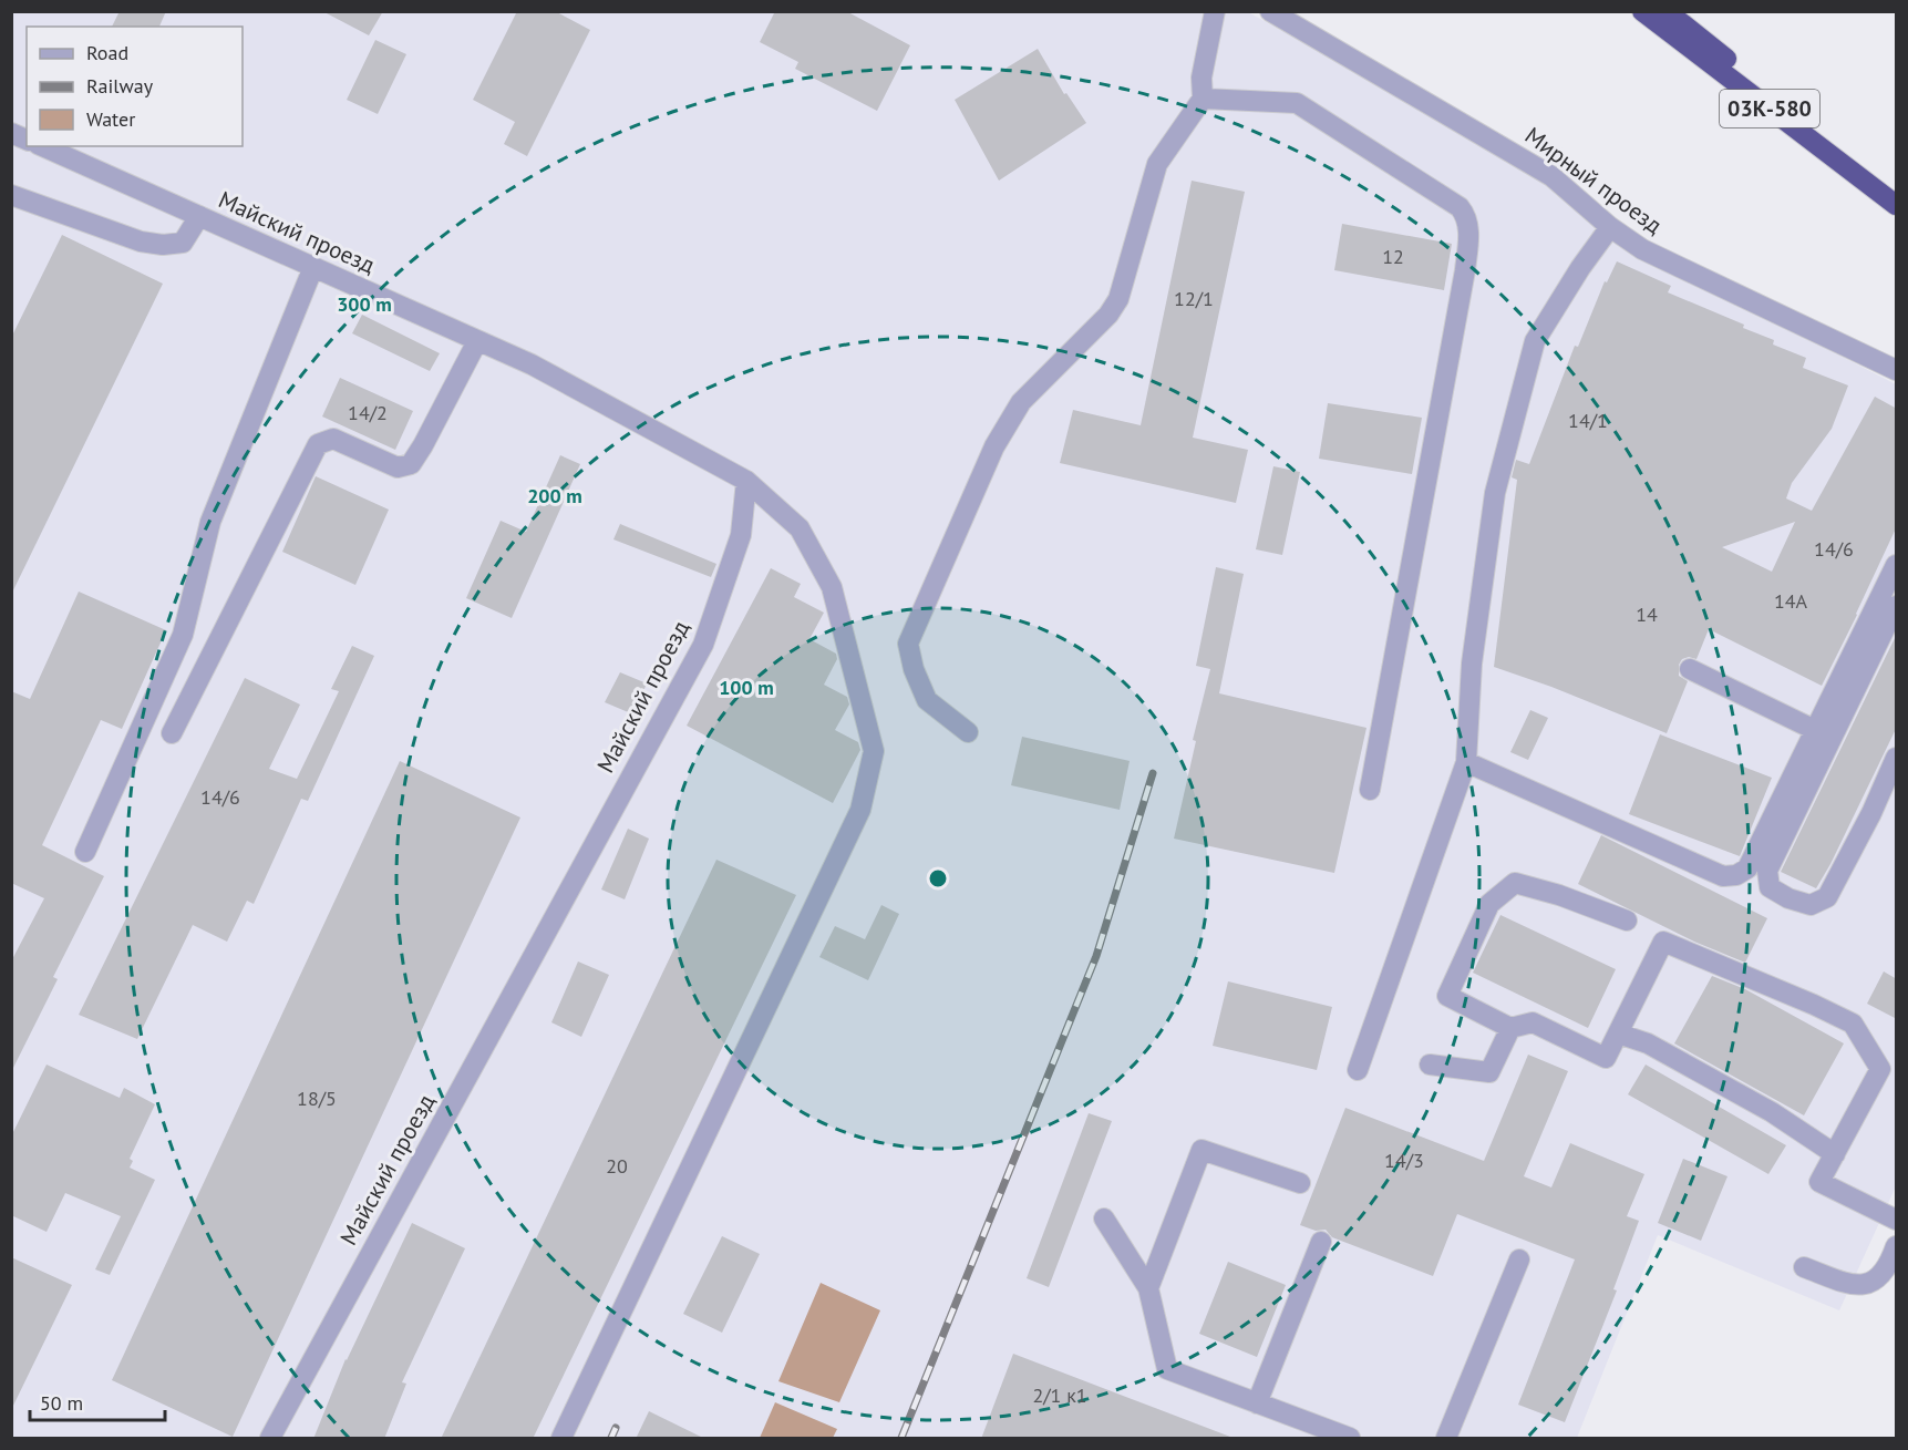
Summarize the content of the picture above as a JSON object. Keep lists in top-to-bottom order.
{
  "streets": {
    "highway": ["03К-580"],
    "street": ["Мирный проезд", "Майский проезд"]
  },
  "house_numbers": [
    "12",
    "12/1",
    "14/2",
    "14/1",
    "14/6",
    "14А",
    "14",
    "14/6",
    "18/5",
    "14/3",
    "20",
    "2/1 к1"
  ],
  "legend": ["Road", "Railway", "Water"],
  "scale_bar": "50 m",
  "rings": ["300 m", "200 m", "100 m"]
}
